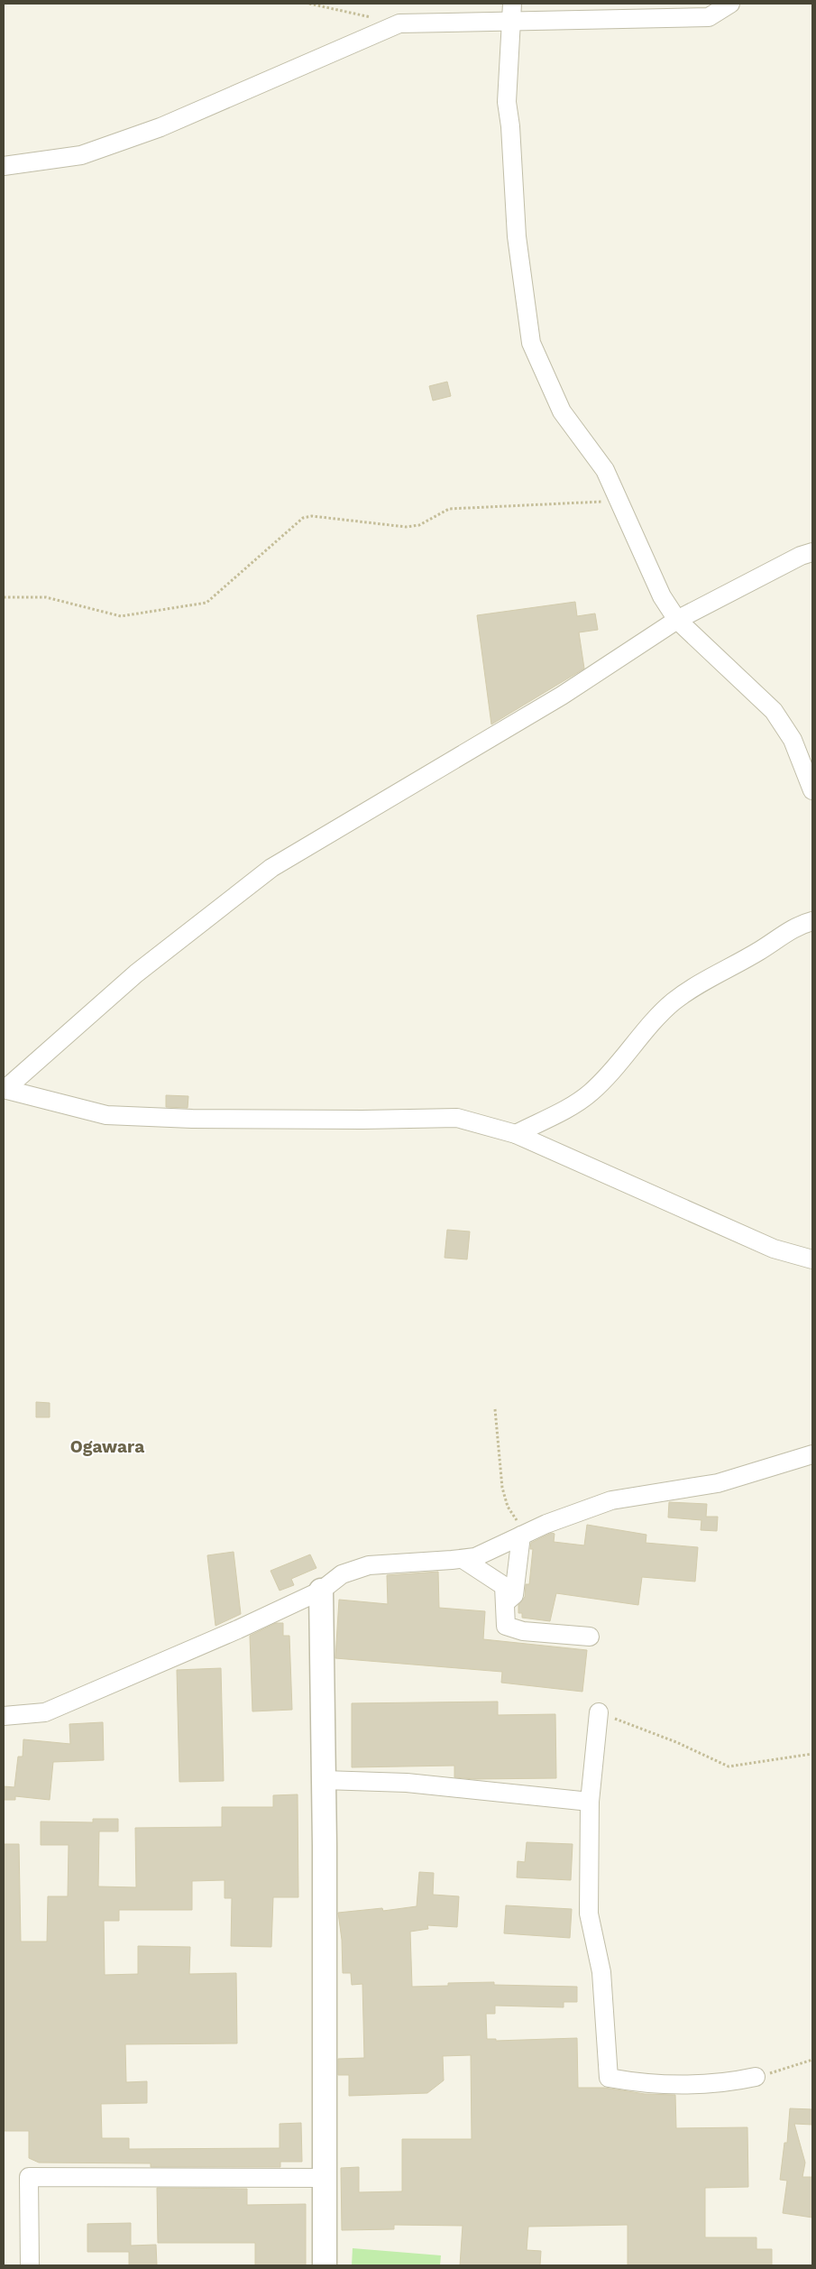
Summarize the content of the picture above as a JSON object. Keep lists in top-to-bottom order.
{
  "districts": ["Ogawara"]
}
